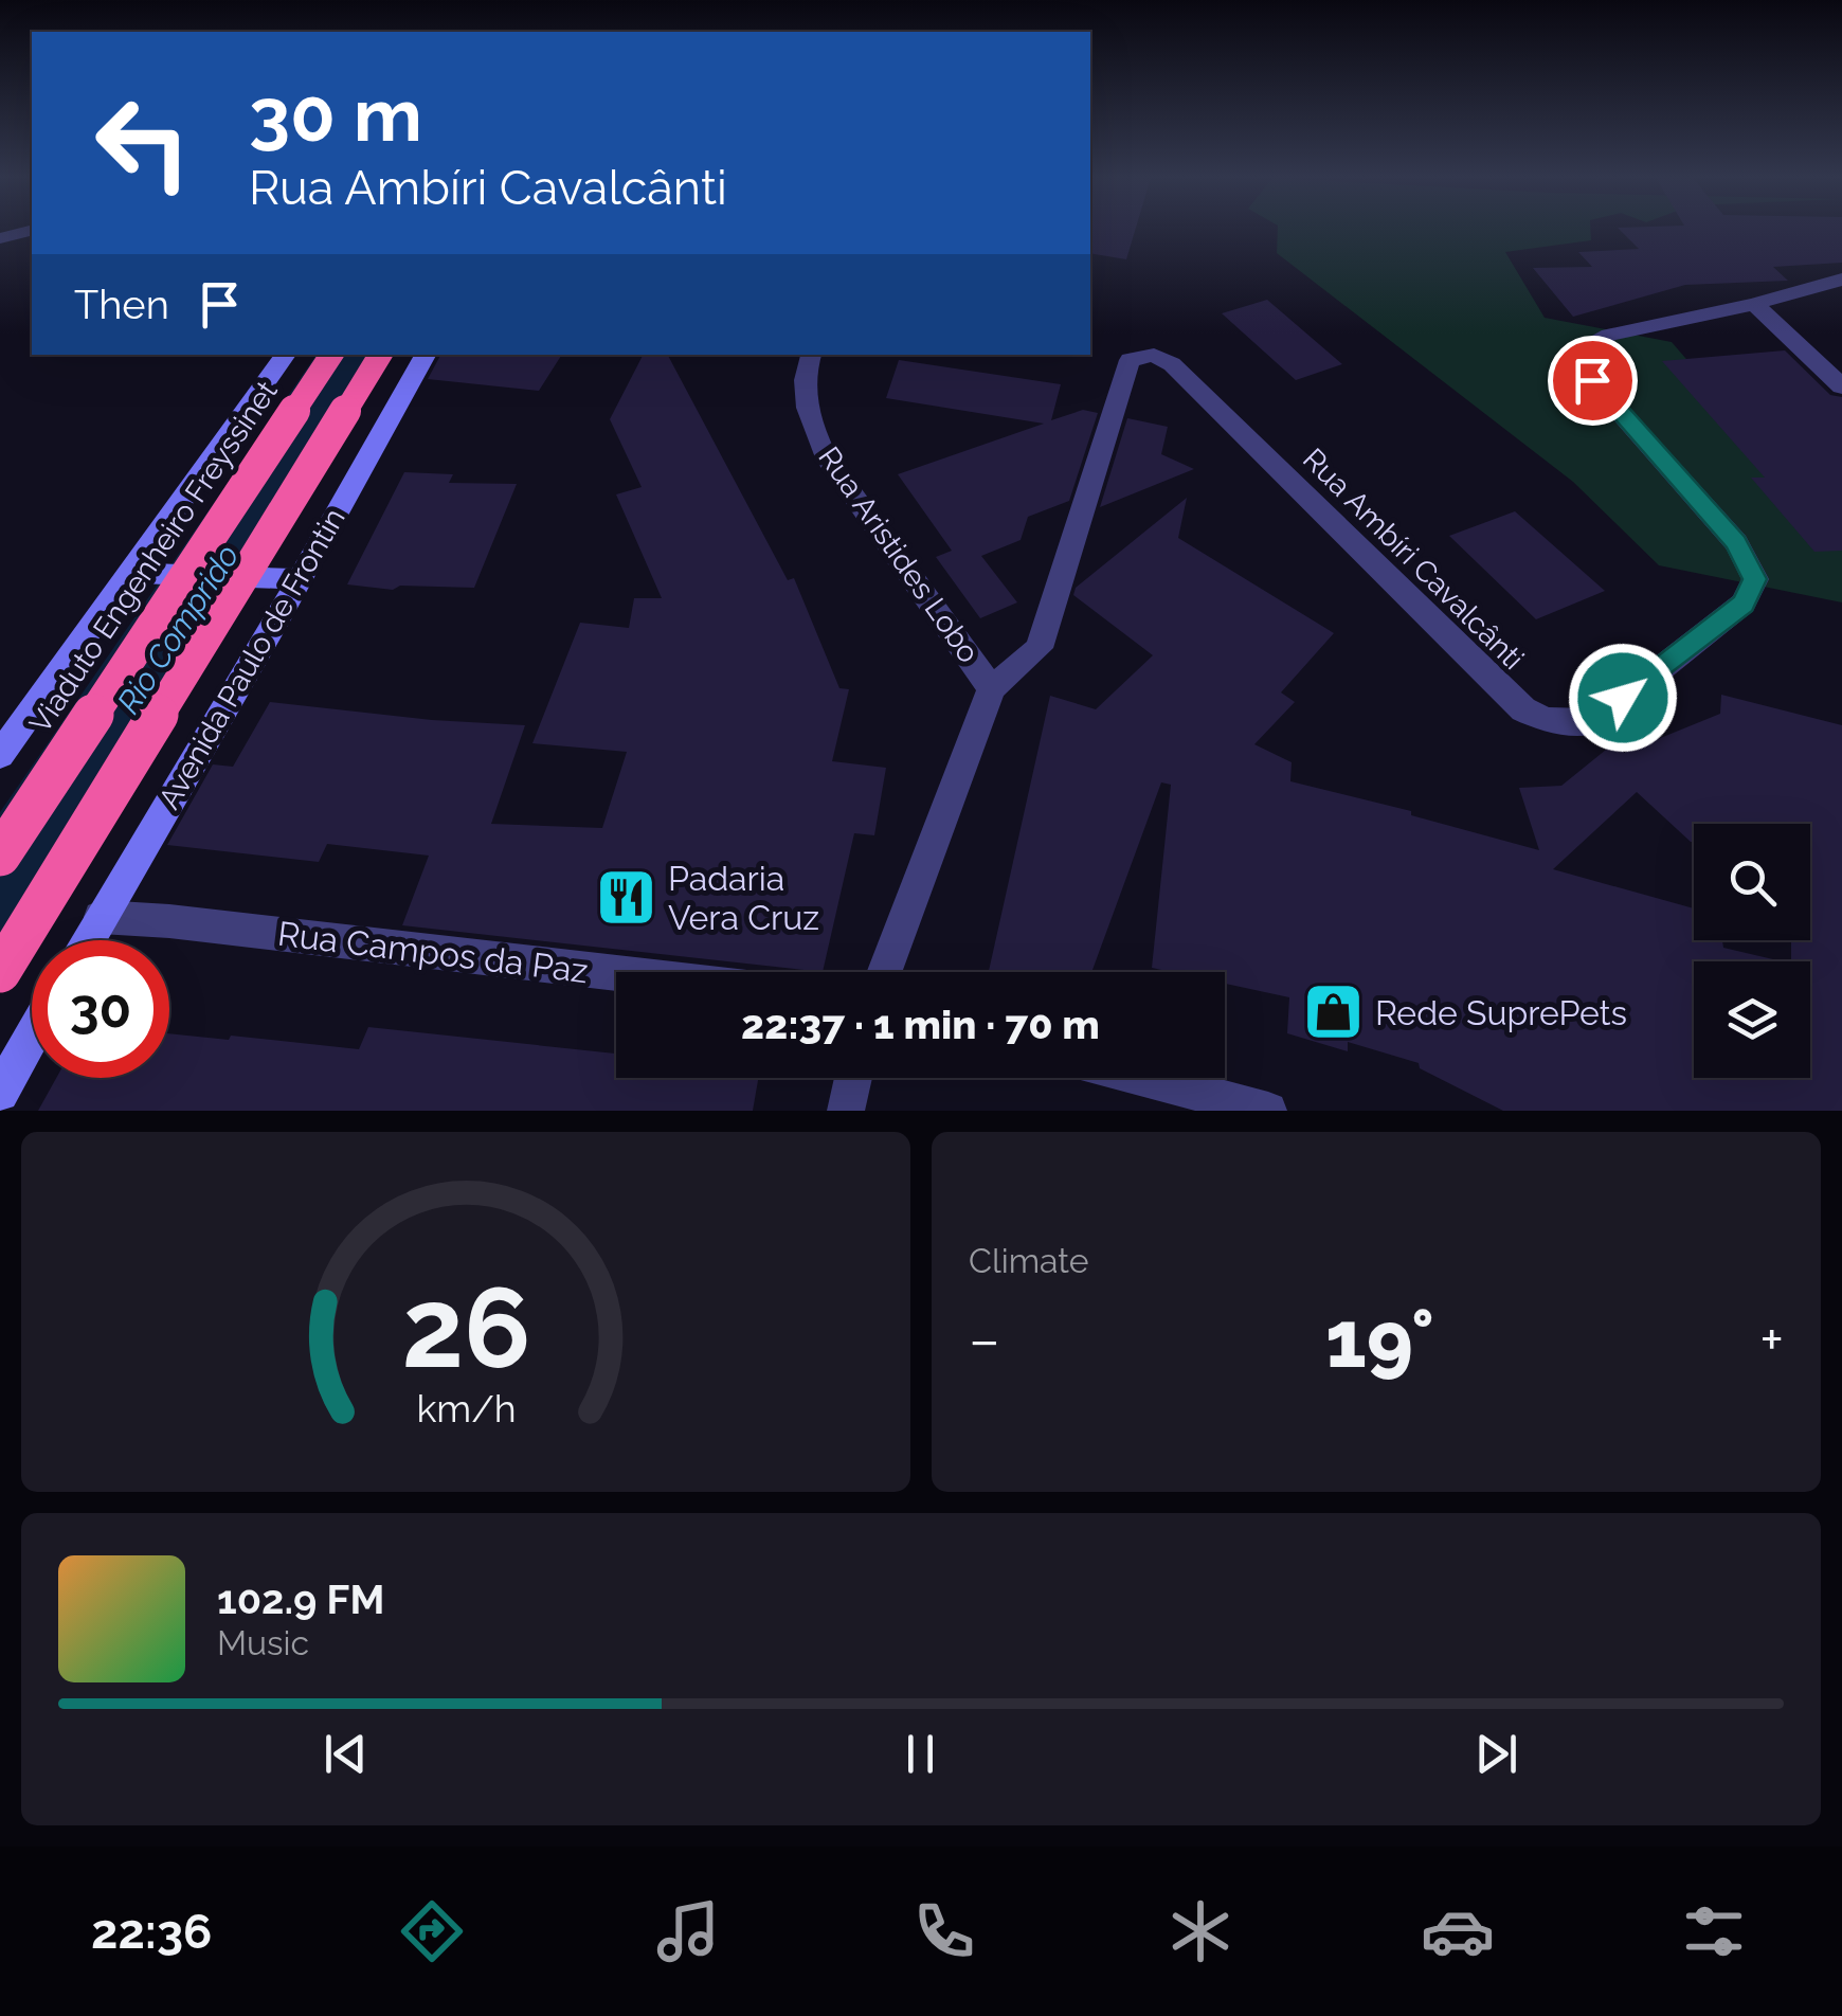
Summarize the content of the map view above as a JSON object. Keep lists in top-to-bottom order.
{
  "streets": {
    "highway": ["Viaduto Engenheiro Freyssinet"],
    "main road": ["Avenida Paulo de Frontin"],
    "street": ["Rua Aristides Lobo", "Rua Ambíri Cavalcânti", "Rua Campos da Paz"]
  },
  "crossings": [
    ["Rua Aristides Lobo", "Rua Ambíri Cavalcânti"],
    ["Avenida Paulo de Frontin", "Rua Campos da Paz"]
  ],
  "water": ["Rio Comprido"],
  "places": {
    "restaurant": ["Padaria Vera Cruz"],
    "shop": ["Rede SuprePets"]
  },
  "page": {
    "turn": ["30 m", "Rua Ambíri Cavalcânti"],
    "then": "Then",
    "limit": "30",
    "trip": "22:37 · 1 min · 70 m",
    "tile": "Climate",
    "heat": ["−", "19°", "+"],
    "song": ["102.9 FM", "Music"],
    "tabs": "22:36",
    "gauge": ["26", "km/h"]
  }
}
